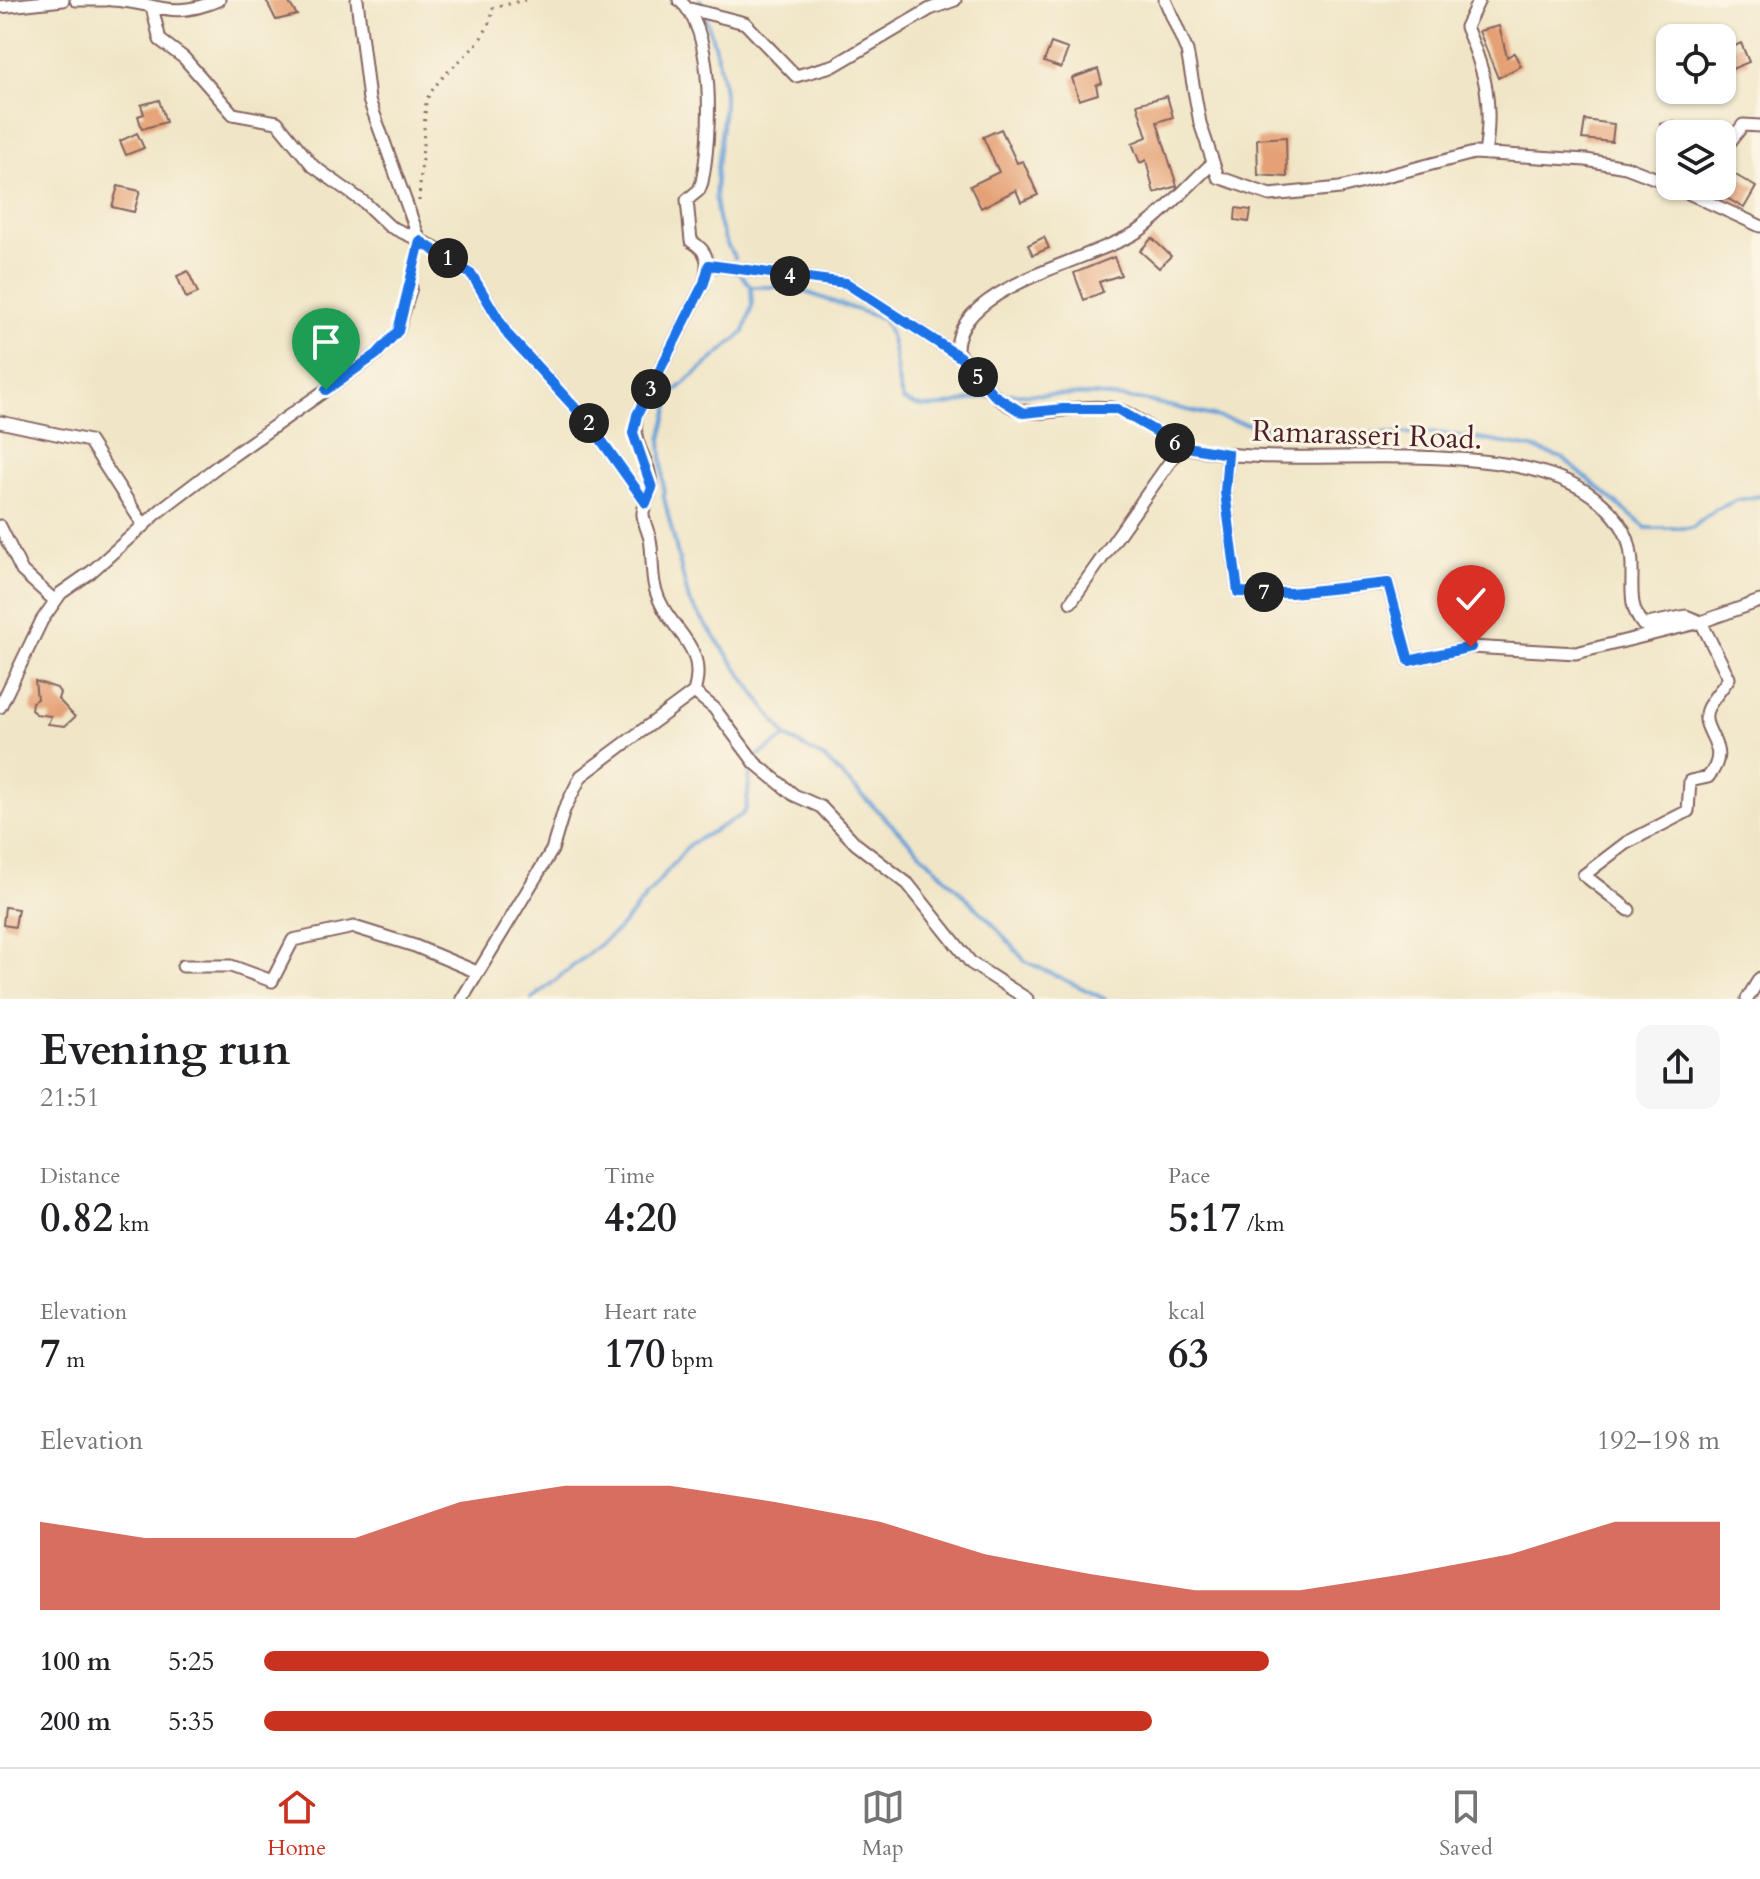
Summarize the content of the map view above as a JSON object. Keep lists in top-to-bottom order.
{
  "streets": {
    "street": ["Ramarasseri Road."]
  },
  "page": {
    "pins": [
      "1",
      "4",
      "5",
      "3",
      "2",
      "6",
      "7"
    ],
    "heading": ["Evening run", "21:51"],
    "stats": [
      ["Distance", "0.82 km"],
      ["Time", "4:20"],
      ["Pace", "5:17 /km"],
      ["Elevation", "7 m"],
      ["Heart rate", "170 bpm"],
      ["kcal", "63"]
    ],
    "chart": ["Elevation", "192–198 m"],
    "list": [
      {
        "name": "100 m",
        "note": "5:25"
      },
      {
        "name": "200 m",
        "note": "5:35"
      }
    ],
    "tabs": ["Home", "Map", "Saved"]
  }
}
